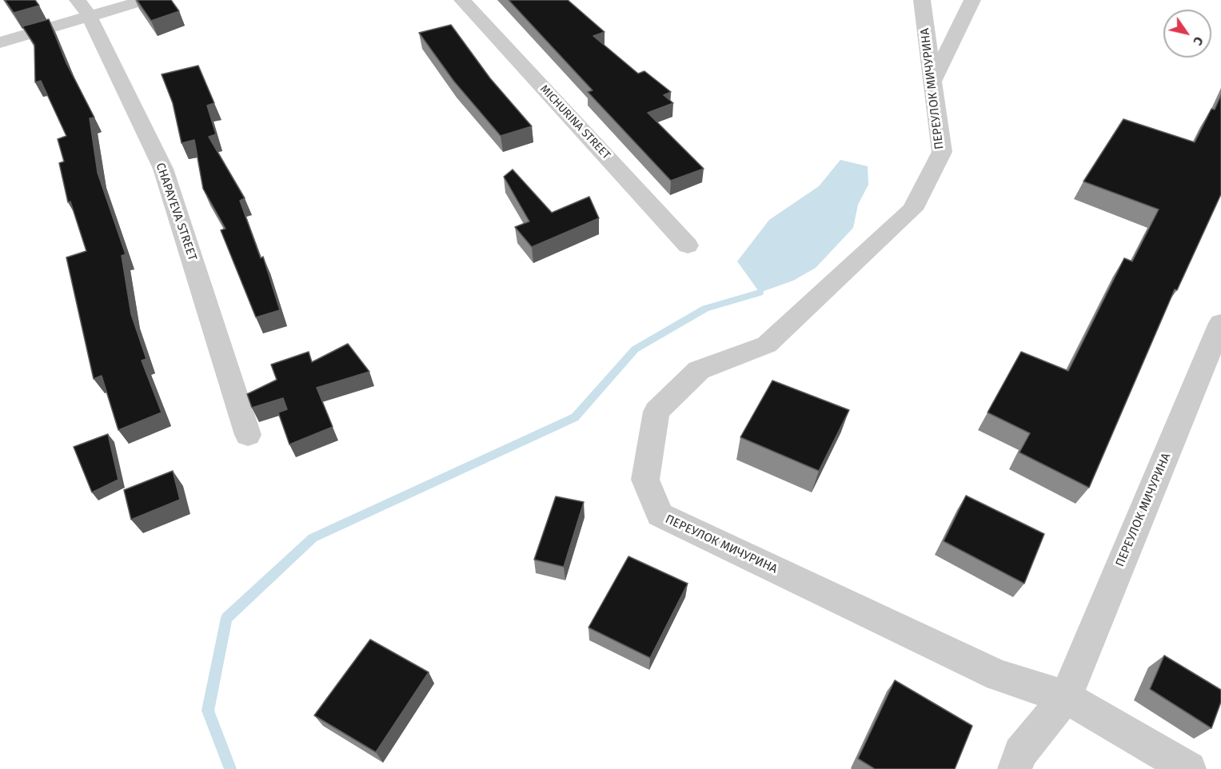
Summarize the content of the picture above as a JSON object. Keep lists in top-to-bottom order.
{
  "streets": {
    "street": ["ПЕРЕУЛОК МИЧУРИНА", "MICHURINA STREET", "CHAPAYEVA STREET"]
  },
  "north": "bottom right"
}
